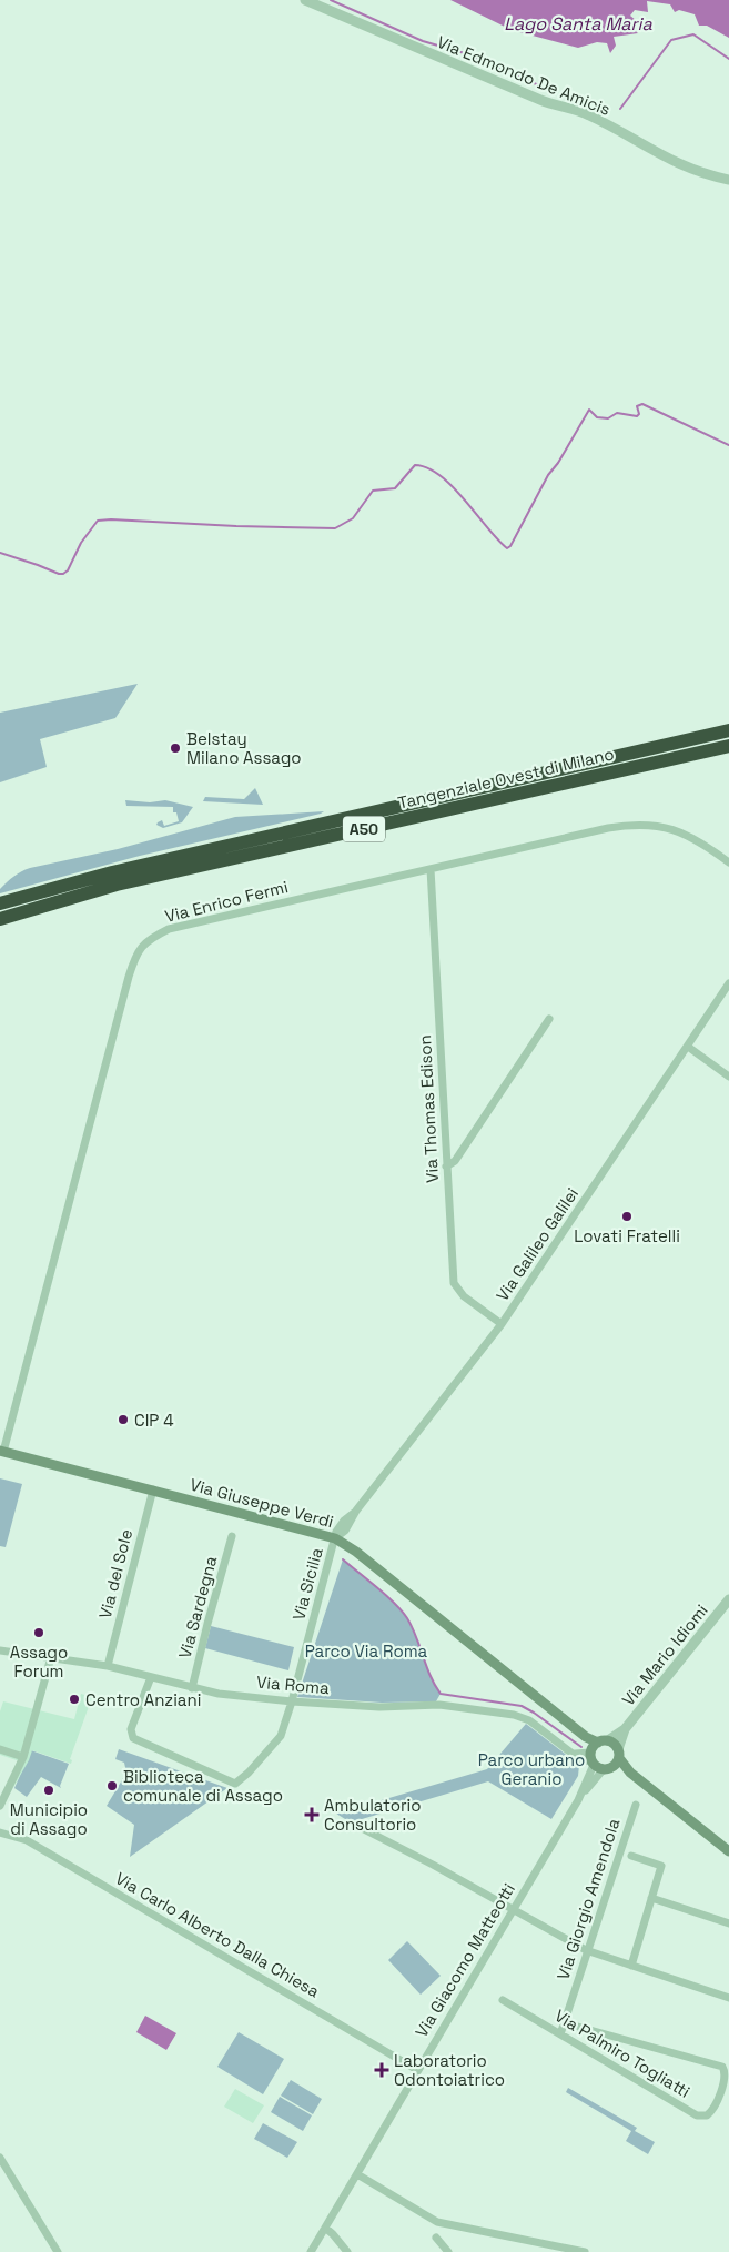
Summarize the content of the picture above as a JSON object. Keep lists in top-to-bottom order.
{
  "streets": {
    "highway": ["Tangenziale Ovest di Milano", "A50"],
    "main road": ["Via Giuseppe Verdi"],
    "street": [
      "Via Edmondo De Amicis",
      "Via Enrico Fermi",
      "Via Thomas Edison",
      "Via Galileo Galilei",
      "Via del Sole",
      "Via Sicilia",
      "Via Sardegna",
      "Via Mario Idiomi",
      "Via Roma",
      "Via Giorgio Amendola",
      "Via Carlo Alberto Dalla Chiesa",
      "Via Giacomo Matteotti",
      "Via Palmiro Togliatti"
    ]
  },
  "crossings": [
    ["Via Enrico Fermi", "Via Thomas Edison"],
    ["Via Enrico Fermi", "Via Giuseppe Verdi"],
    ["Via Thomas Edison", "Via Galileo Galilei"],
    ["Via Galileo Galilei", "Via Giuseppe Verdi"],
    ["Via Galileo Galilei", "Via Sicilia"],
    ["Via Giuseppe Verdi", "Via del Sole"],
    ["Via Giuseppe Verdi", "Via Sicilia"],
    ["Via Giuseppe Verdi", "Via Mario Idiomi"],
    ["Via Giuseppe Verdi", "Via Roma"],
    ["Via Giuseppe Verdi", "Via Giacomo Matteotti"],
    ["Via del Sole", "Via Roma"],
    ["Via Sicilia", "Via Roma"],
    ["Via Sardegna", "Via Roma"],
    ["Via Mario Idiomi", "Via Roma"],
    ["Via Mario Idiomi", "Via Giacomo Matteotti"],
    ["Via Roma", "Via Giacomo Matteotti"],
    ["Via Giorgio Amendola", "Via Palmiro Togliatti"],
    ["Via Carlo Alberto Dalla Chiesa", "Via Giacomo Matteotti"]
  ],
  "water": ["Lago Santa Maria"],
  "parks": ["Parco Via Roma", "Parco urbano Geranio"],
  "places": {
    "other": [
      "Belstay Milano Assago",
      "Lovati Fratelli",
      "CIP 4",
      "Assago Forum",
      "Centro Anziani",
      "Biblioteca comunale di Assago",
      "Municipio di Assago"
    ],
    "health": ["Ambulatorio Consultorio", "Laboratorio Odontoiatrico"]
  }
}
